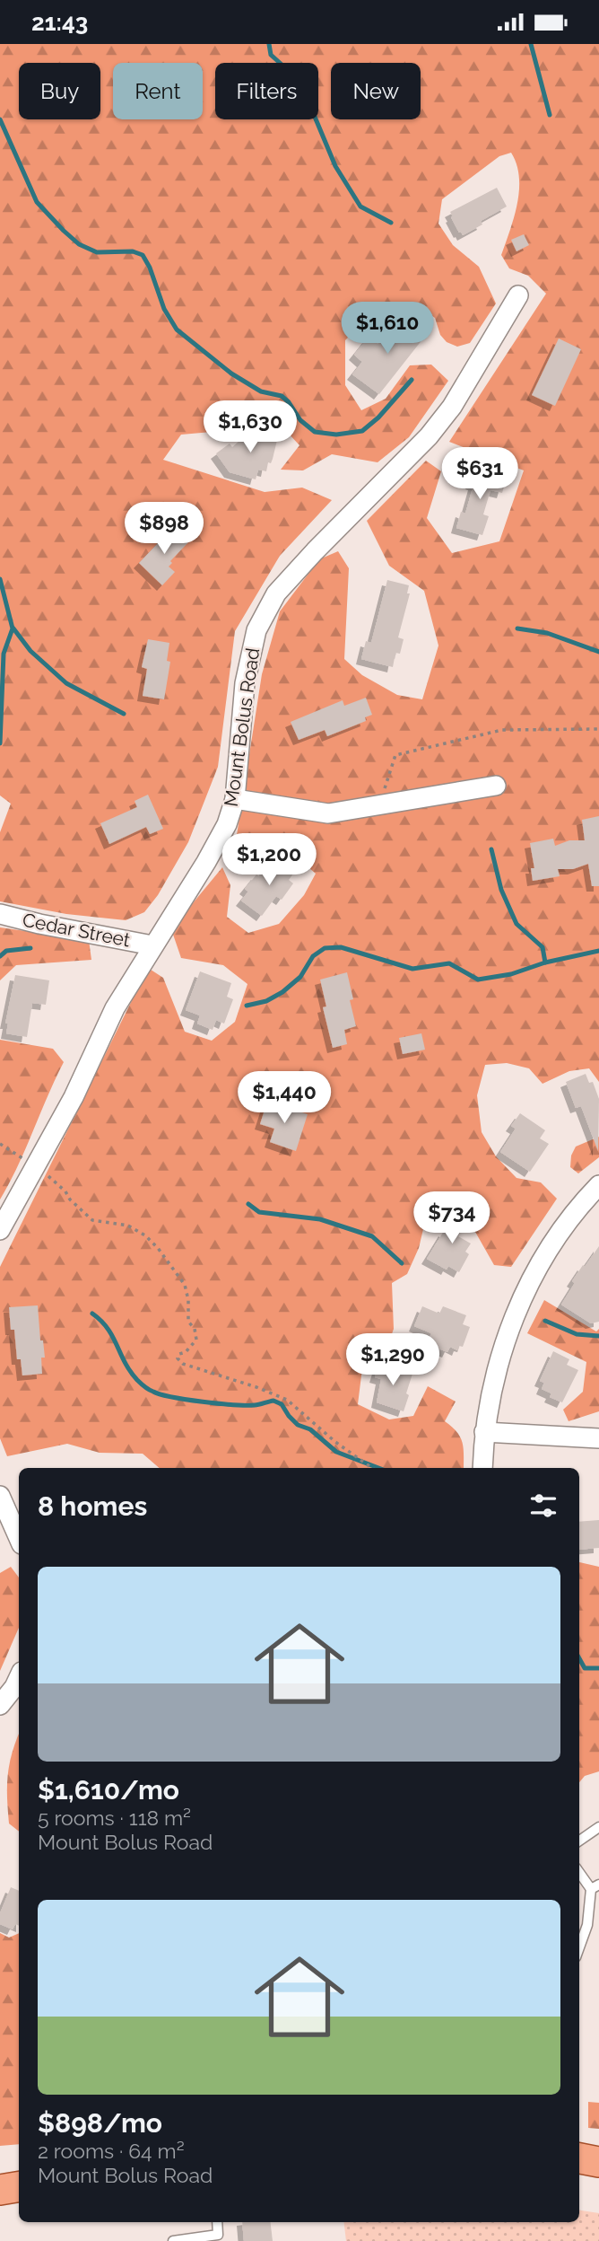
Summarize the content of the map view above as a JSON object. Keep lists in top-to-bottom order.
{
  "streets": {
    "street": ["Mount Bolus Road", "Cedar Street"]
  },
  "crossings": [
    ["Mount Bolus Road", "Cedar Street"]
  ],
  "page": {
    "status": "21:43",
    "chip": [
      "Buy",
      "Rent",
      "Filters",
      "New"
    ],
    "price": [
      "$1,610",
      "$1,630",
      "$631",
      "$898",
      "$1,200",
      "$1,440",
      "$734",
      "$1,290"
    ],
    "heading": "8 homes",
    "list": [
      {
        "name": "$1,610/mo",
        "note": "5 rooms · 118 m² · Mount Bolus Road"
      },
      {
        "name": "$898/mo",
        "note": "2 rooms · 64 m² · Mount Bolus Road"
      }
    ]
  }
}
